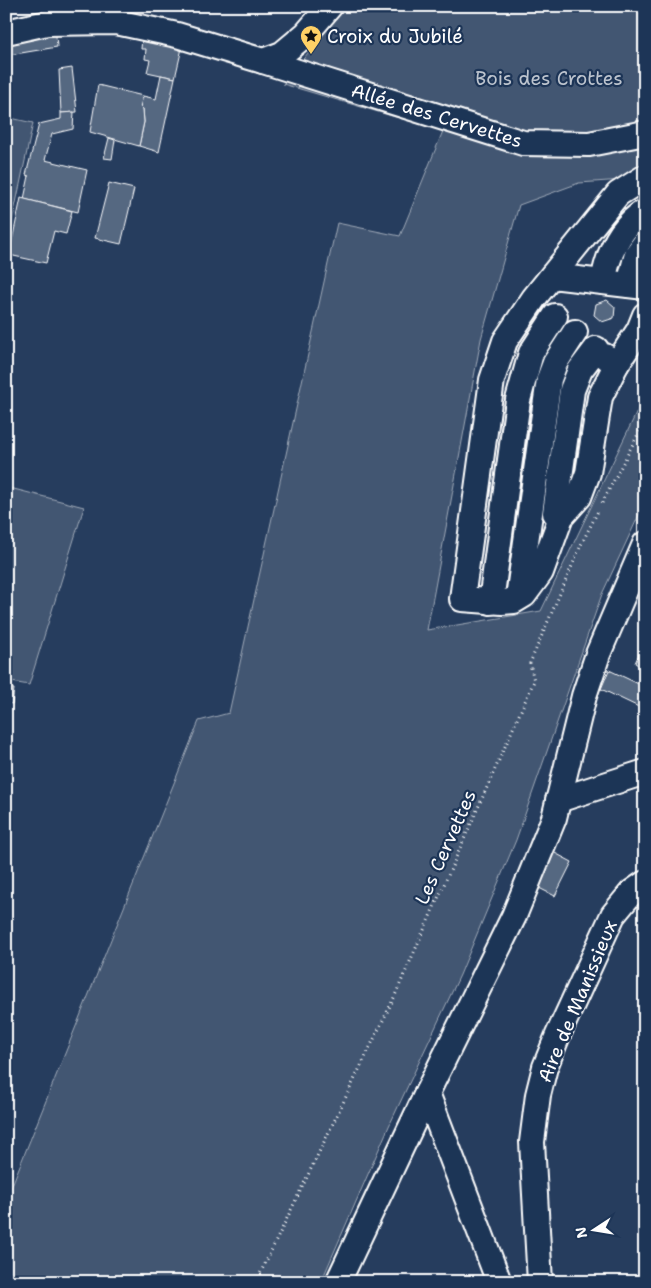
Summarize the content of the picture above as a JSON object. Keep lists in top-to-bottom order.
{
  "streets": {
    "street": ["Allée des Cervettes", "Aire de Manissieux"],
    "path": ["Les Cervettes"]
  },
  "parks": ["Bois des Crottes"],
  "places": {
    "place": ["Croix du Jubilé"]
  },
  "north": "left"
}
